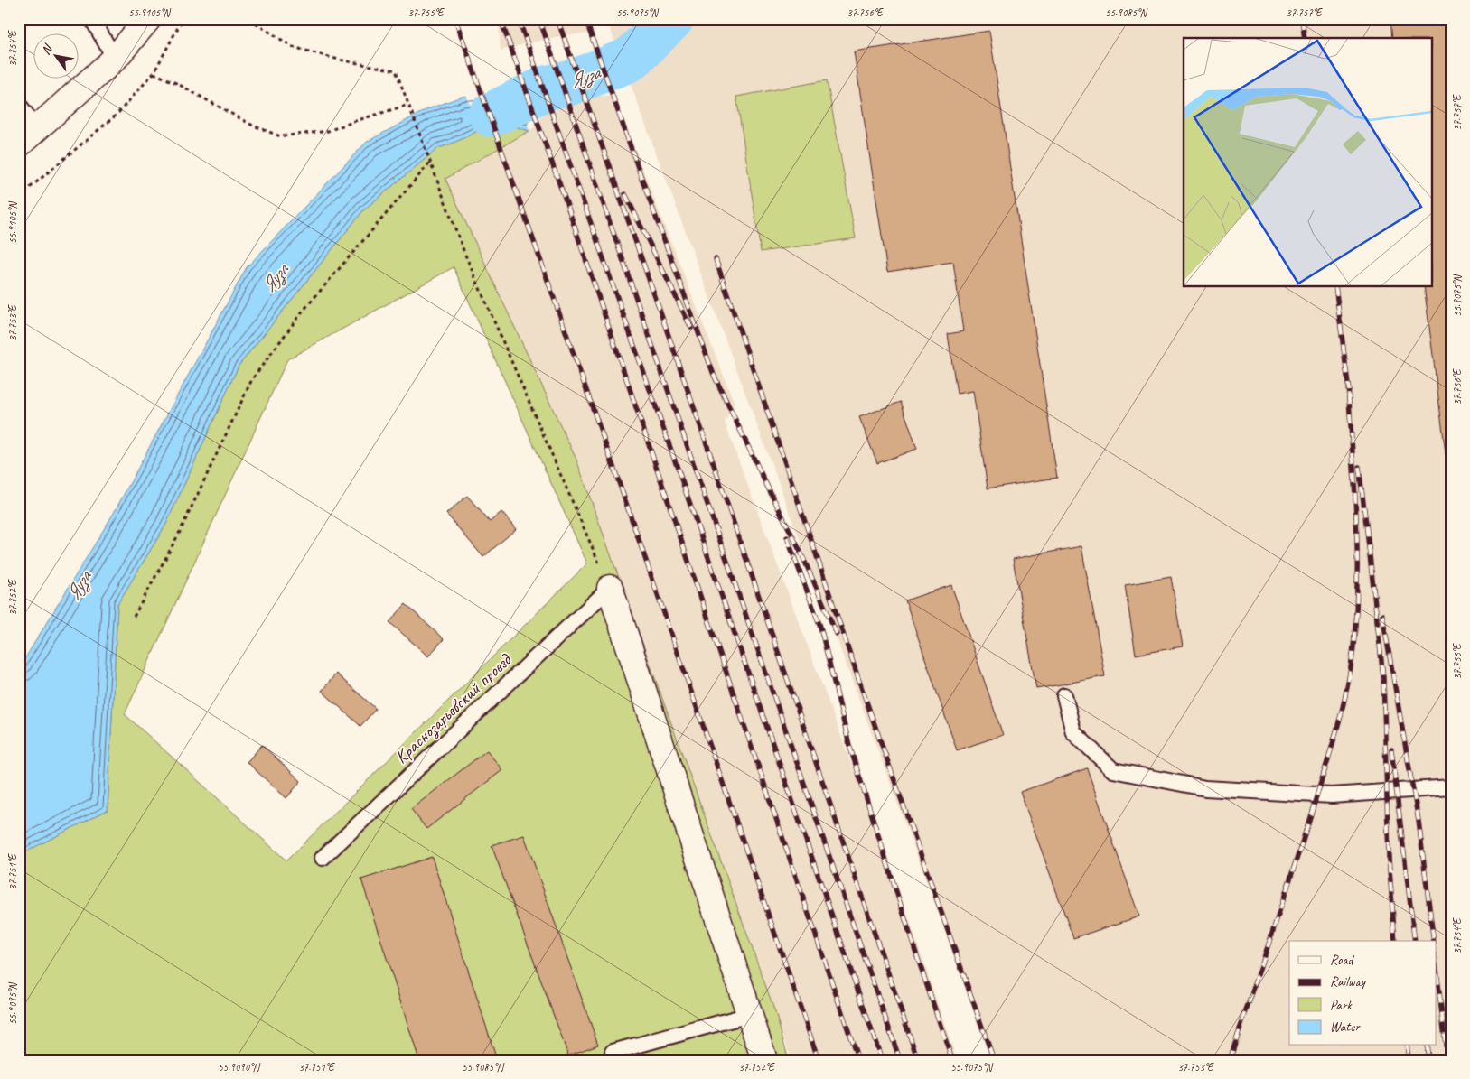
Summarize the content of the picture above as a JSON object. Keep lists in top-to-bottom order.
{
  "streets": {
    "lane": ["Краснозарьевский проезд"]
  },
  "water": ["Яуза"],
  "legend": [
    "Road",
    "Railway",
    "Park",
    "Water"
  ],
  "north": "top left",
  "coordinates": [
    "55.9105°N",
    "37.755°E",
    "55.9095°N",
    "37.756°E",
    "55.9085°N",
    "37.757°E",
    "37.754°E",
    "55.9075°N",
    "37.753°E",
    "37.752°E",
    "37.751°E",
    "55.9090°N"
  ]
}
